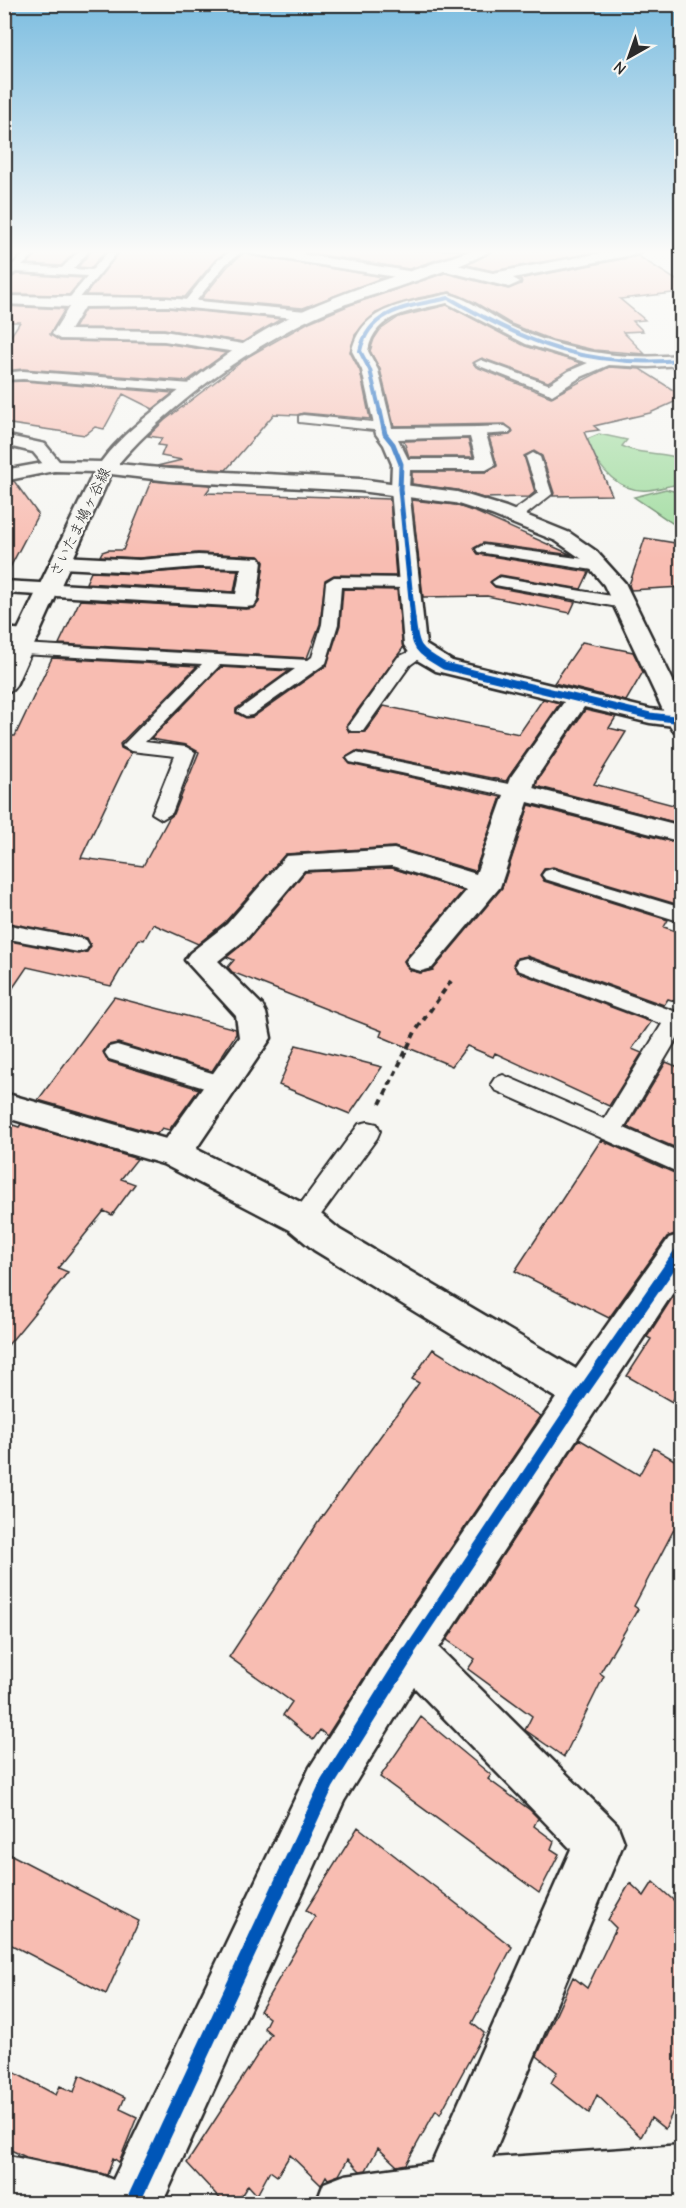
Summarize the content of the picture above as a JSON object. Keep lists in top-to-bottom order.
{
  "streets": {
    "street": ["さいたま鳩ヶ谷線"]
  },
  "north": "bottom left"
}
